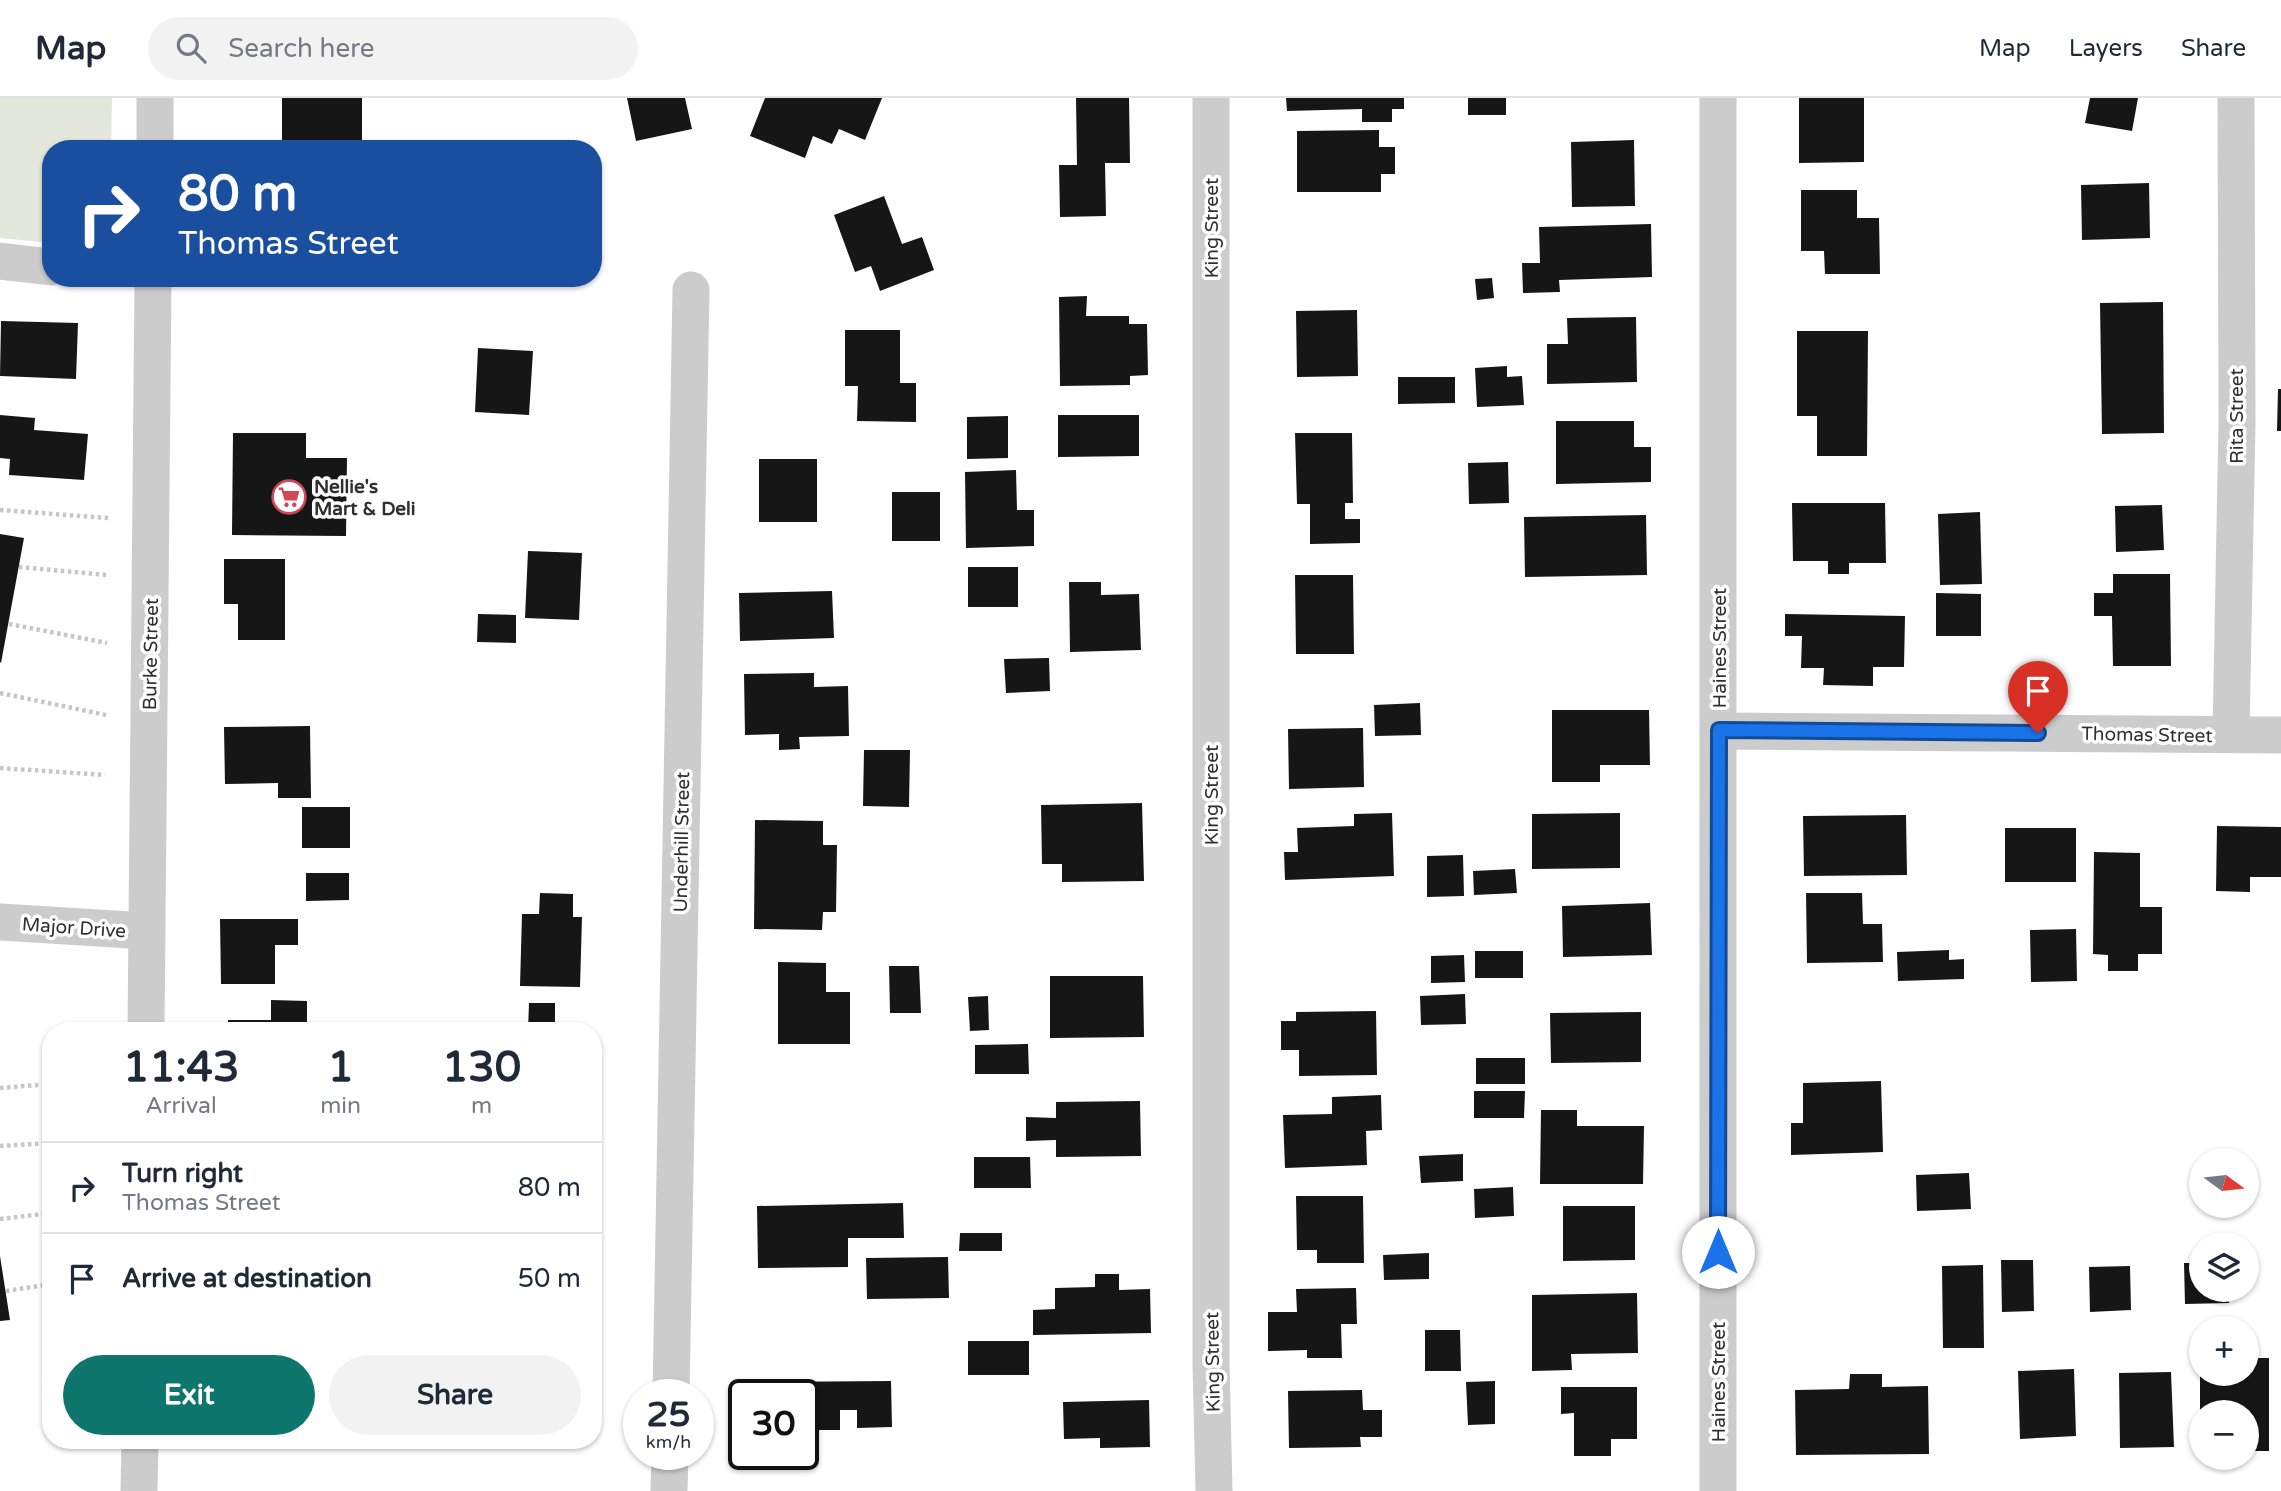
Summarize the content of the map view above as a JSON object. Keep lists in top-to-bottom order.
{
  "streets": {
    "street": [
      "King Street",
      "Rita Street",
      "Haines Street",
      "Burke Street",
      "Thomas Street",
      "Underhill Street",
      "Major Drive"
    ]
  },
  "crossings": [
    ["Rita Street", "Thomas Street"],
    ["Haines Street", "Thomas Street"],
    ["Burke Street", "Major Drive"]
  ],
  "places": {
    "supermarket": ["Nellie's Mart & Deli"]
  },
  "north": "right",
  "page": {
    "header": "Map",
    "search": "Search here",
    "nav": ["Map", "Layers", "Share"],
    "turn": ["80 m", "Thomas Street"],
    "eta": [
      "11:43",
      "Arrival",
      "1",
      "min",
      "130",
      "m"
    ],
    "list": [
      {
        "name": "Turn right",
        "note": "Thomas Street",
        "value": "80 m"
      },
      {
        "name": "Arrive at destination",
        "value": "50 m"
      }
    ],
    "map_buttons": ["+", "−"],
    "buttons": ["Exit", "Share"],
    "speed": "25 km/h",
    "limit": "30"
  }
}
